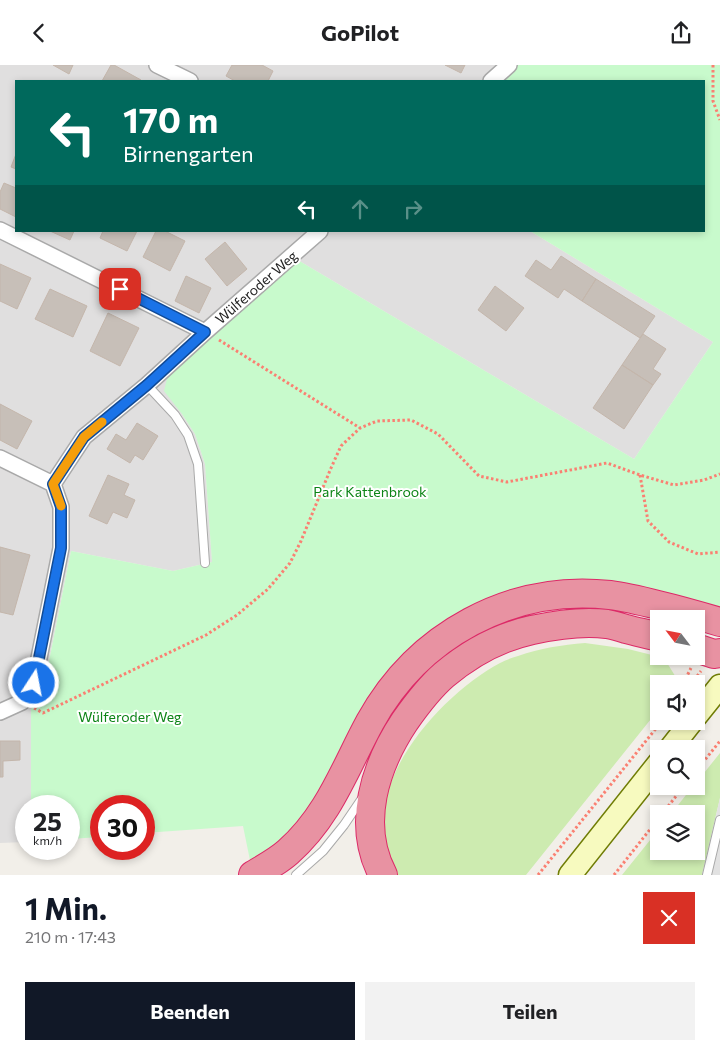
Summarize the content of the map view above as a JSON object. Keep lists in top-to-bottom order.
{
  "streets": {
    "street": ["Wülferoder Weg"]
  },
  "parks": ["Park Kattenbrook", "Wülferoder Weg"],
  "north": "top left",
  "page": {
    "header": "GoPilot",
    "turn": ["170 m", "Birnengarten"],
    "speed": "25 km/h",
    "limit": "30",
    "heading": ["1 Min.", "210 m · 17:43"],
    "buttons": ["Beenden", "Teilen"]
  }
}
